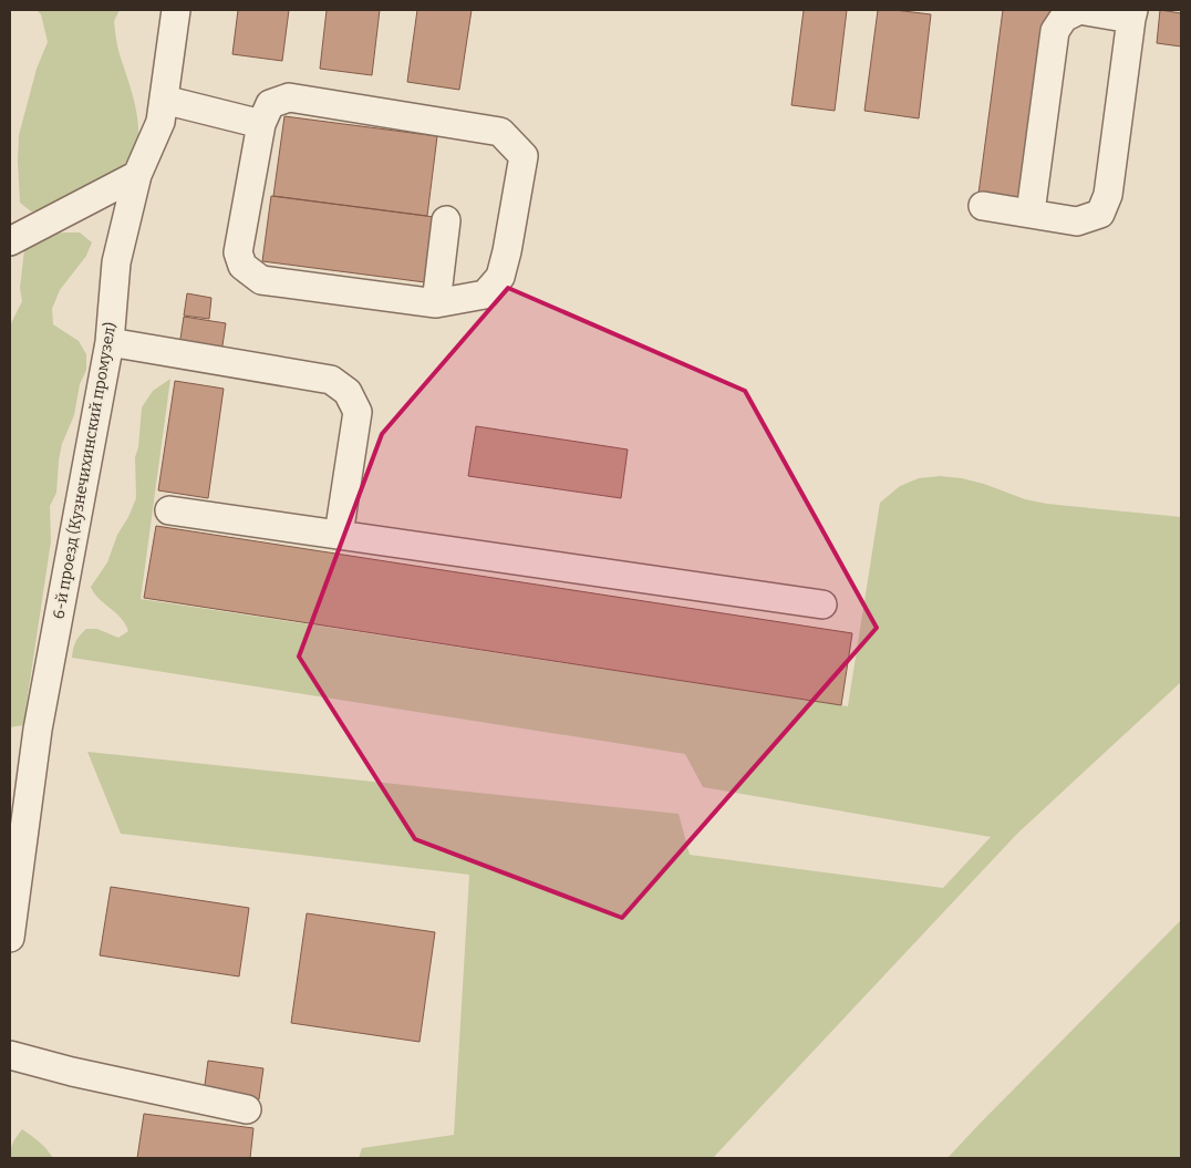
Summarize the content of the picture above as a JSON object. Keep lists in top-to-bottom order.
{
  "streets": {
    "street": ["6-й проезд (Кузнечихинский промузел)"]
  }
}
